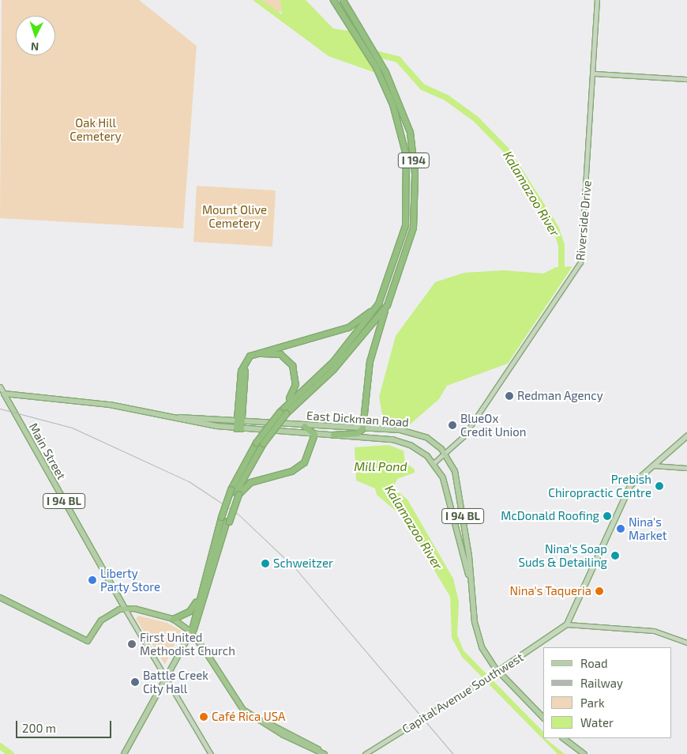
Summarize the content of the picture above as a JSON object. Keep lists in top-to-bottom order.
{
  "streets": {
    "highway": ["I 194"],
    "main road": [
      "East Dickman Road",
      "Main Street",
      "I 94 BL",
      "Capital Avenue Southwest"
    ],
    "street": ["Riverside Drive"]
  },
  "crossings": [
    ["Riverside Drive", "East Dickman Road"],
    ["East Dickman Road", "Main Street"],
    ["East Dickman Road", "I 94 BL"],
    ["East Dickman Road", "Capital Avenue Southwest"],
    ["I 94 BL", "Capital Avenue Southwest"]
  ],
  "water": ["Kalamazoo River", "Mill Pond"],
  "parks": ["Oak Hill Cemetery", "Mount Olive Cemetery"],
  "places": [
    "Redman Agency",
    "BlueOx Credit Union",
    "Prebish Chiropractic Centre",
    "McDonald Roofing",
    "Nina's Market",
    "Nina's Soap Suds & Detailing",
    "Schweitzer",
    "Liberty Party Store",
    "Nina's Taqueria",
    "First United Methodist Church",
    "Battle Creek City Hall",
    "Café Rica USA"
  ],
  "legend": [
    "Road",
    "Railway",
    "Park",
    "Water"
  ],
  "scale_bar": "200 m",
  "north": "bottom"
}
